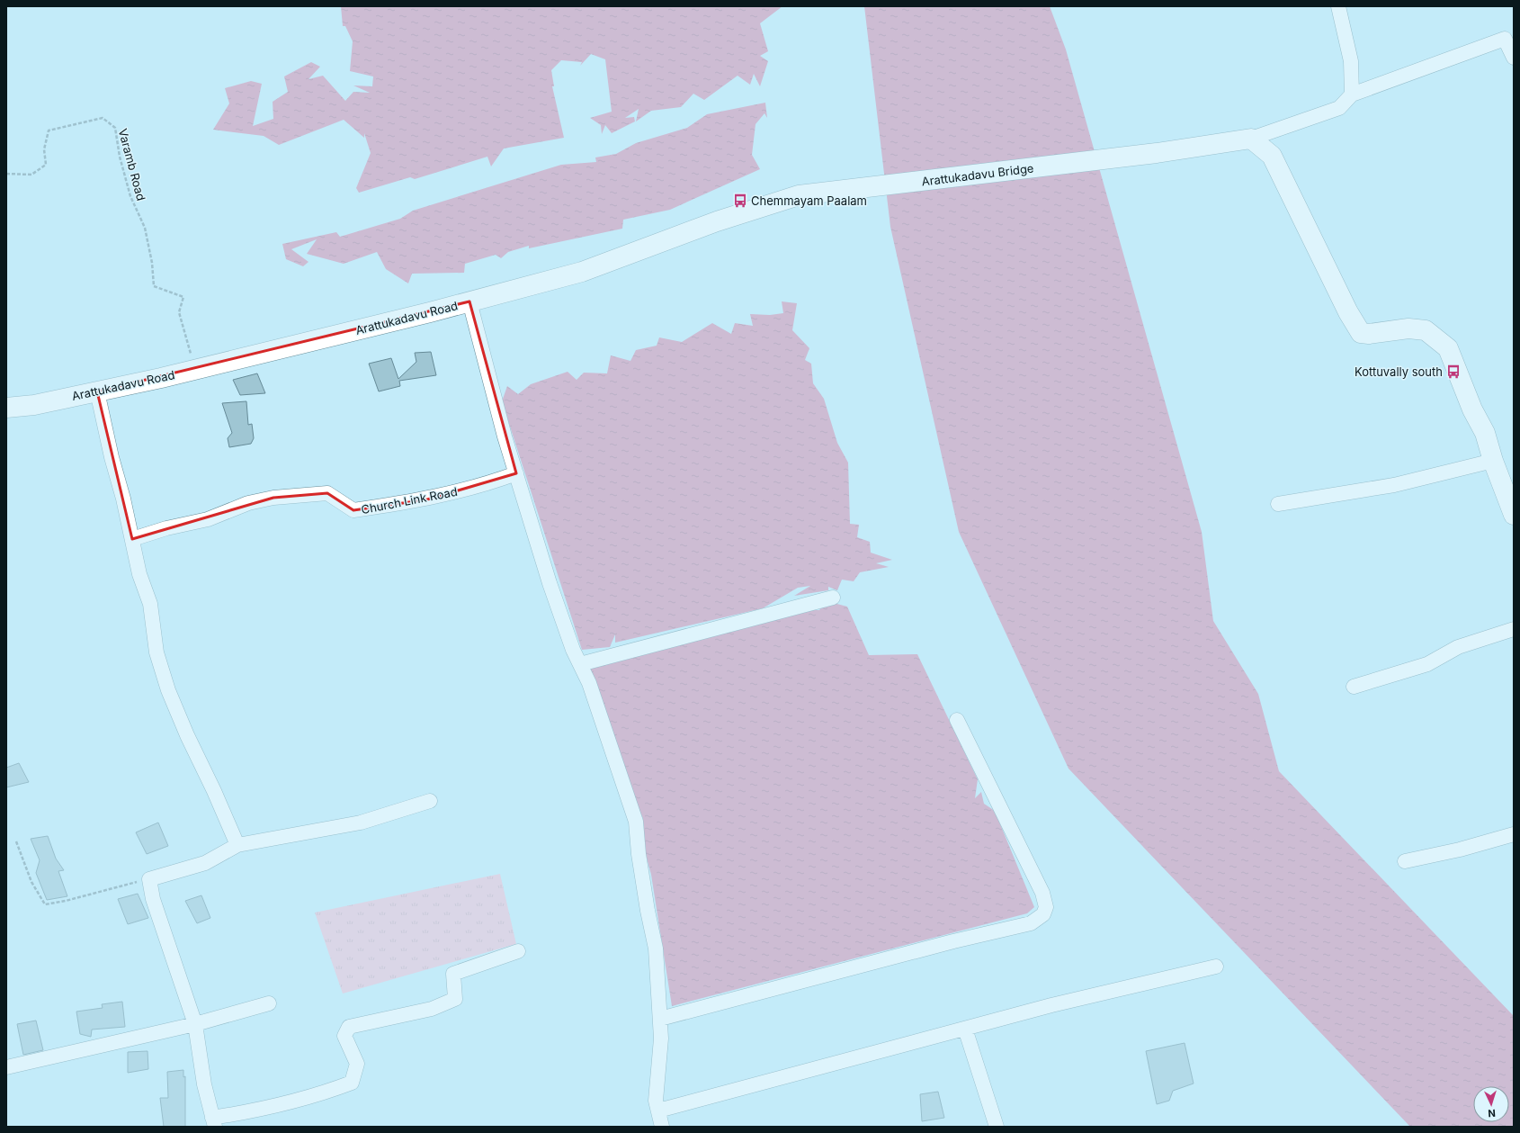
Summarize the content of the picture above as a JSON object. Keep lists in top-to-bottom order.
{
  "streets": {
    "main road": ["Arattukadavu Bridge", "Arattukadavu Road"],
    "street": ["Church Link Road"],
    "path": ["Varamb Road"]
  },
  "crossings": [
    ["Varamb Road", "Arattukadavu Road"],
    ["Arattukadavu Bridge", "Arattukadavu Road"]
  ],
  "places": {
    "bus stop": ["Chemmayam Paalam", "Kottuvally south"]
  },
  "north": "bottom"
}
